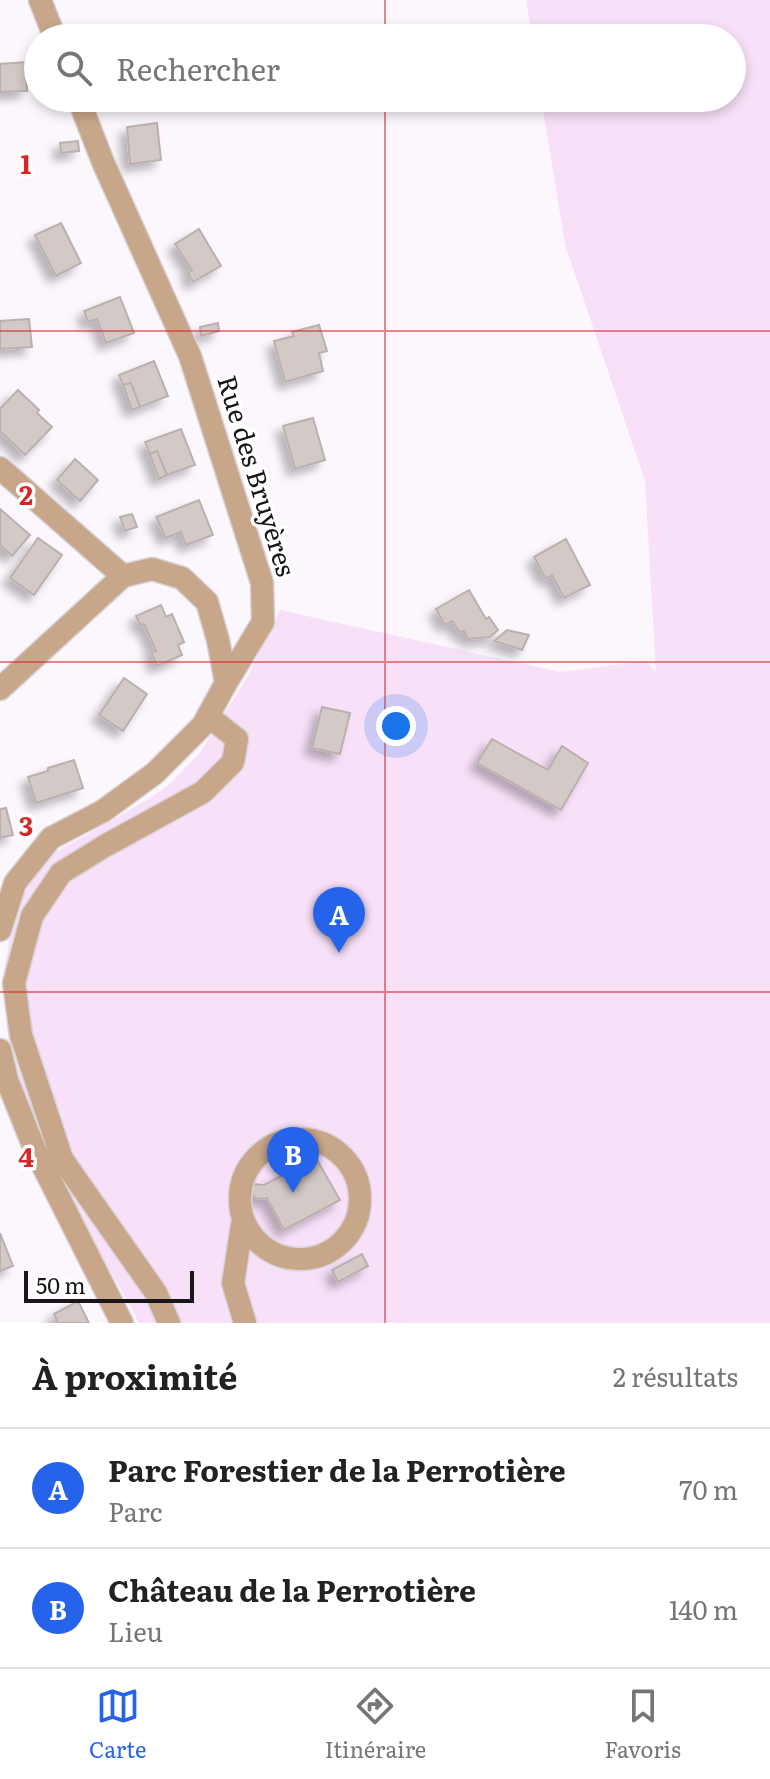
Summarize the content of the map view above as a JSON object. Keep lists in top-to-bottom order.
{
  "streets": {
    "street": ["Rue des Bruyères"]
  },
  "scale_bar": "50 m",
  "page": {
    "search": "Rechercher",
    "pins": ["A", "B"],
    "scale": "50 m",
    "heading": ["À proximité", "2 résultats"],
    "list": [
      {
        "mark": "A",
        "name": "Parc Forestier de la Perrotière",
        "note": "Parc",
        "value": "70 m"
      },
      {
        "mark": "B",
        "name": "Château de la Perrotière",
        "note": "Lieu",
        "value": "140 m"
      }
    ],
    "nav": ["Carte", "Itinéraire", "Favoris"]
  },
  "grid": {
    "rows": [
      "1",
      "2",
      "3",
      "4"
    ]
  }
}
